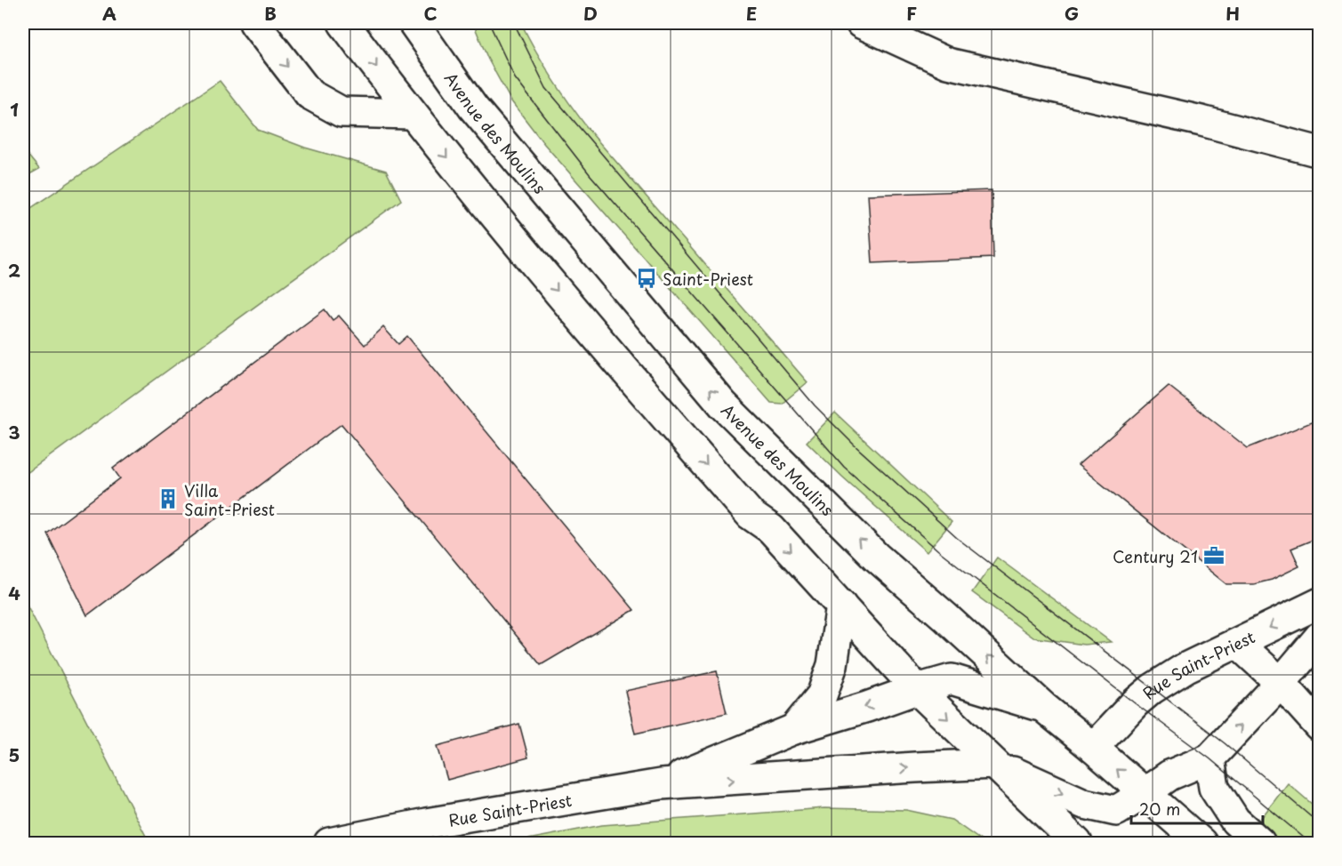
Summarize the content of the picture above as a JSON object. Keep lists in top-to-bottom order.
{
  "streets": {
    "main road": ["Avenue des Moulins", "Rue Saint-Priest"]
  },
  "crossings": [
    ["Avenue des Moulins", "Rue Saint-Priest"]
  ],
  "places": {
    "bus stop": ["Saint-Priest"],
    "building": ["Villa Saint-Priest"],
    "office": ["Century 21"]
  },
  "scale_bar": "20 m",
  "grid": {
    "columns": [
      "A",
      "B",
      "C",
      "D",
      "E",
      "F",
      "G",
      "H"
    ],
    "rows": [
      "1",
      "2",
      "3",
      "4",
      "5"
    ]
  }
}
